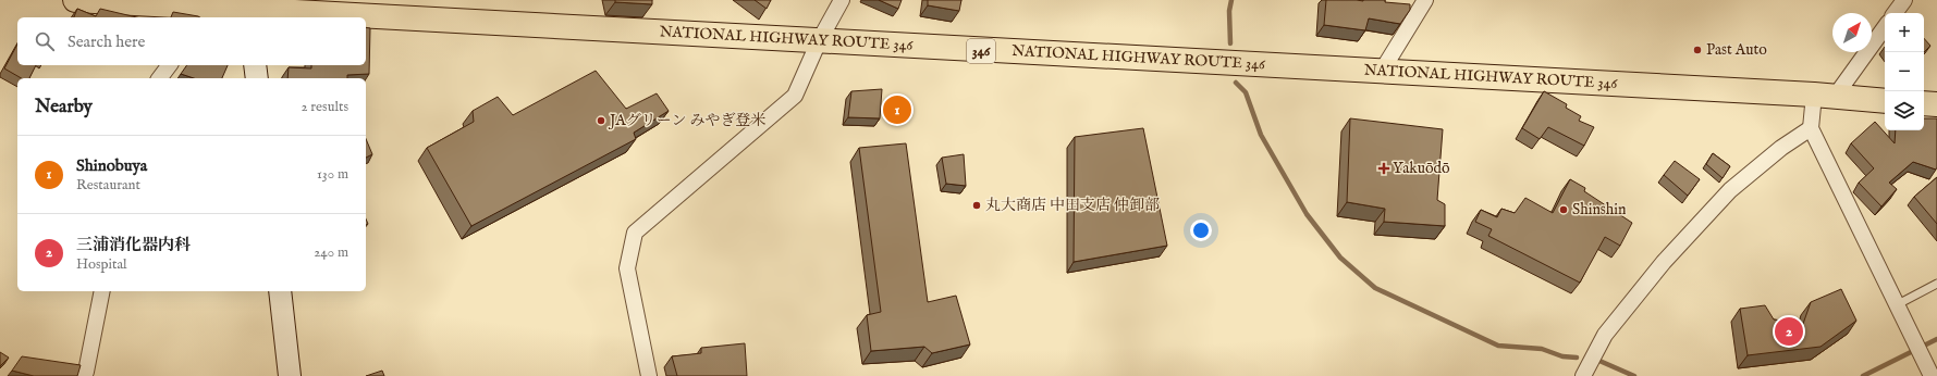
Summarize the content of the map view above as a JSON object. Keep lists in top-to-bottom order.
{
  "streets": {
    "highway": ["NATIONAL HIGHWAY ROUTE 346", "346"]
  },
  "places": {
    "other": [
      "Past Auto",
      "JAグリーン みやぎ登米",
      "丸大商店 中田支店 仲卸部",
      "Shinshin"
    ],
    "health": ["Yakuōdō"]
  },
  "north": "top right",
  "page": {
    "map_buttons": ["+", "−"],
    "search": "Search here",
    "heading": ["Nearby", "2 results"],
    "pins": ["1", "2"],
    "list": [
      {
        "mark": "1",
        "name": "Shinobuya",
        "note": "Restaurant",
        "value": "130 m"
      },
      {
        "mark": "2",
        "name": "三浦消化器内科",
        "note": "Hospital",
        "value": "240 m"
      }
    ]
  }
}
